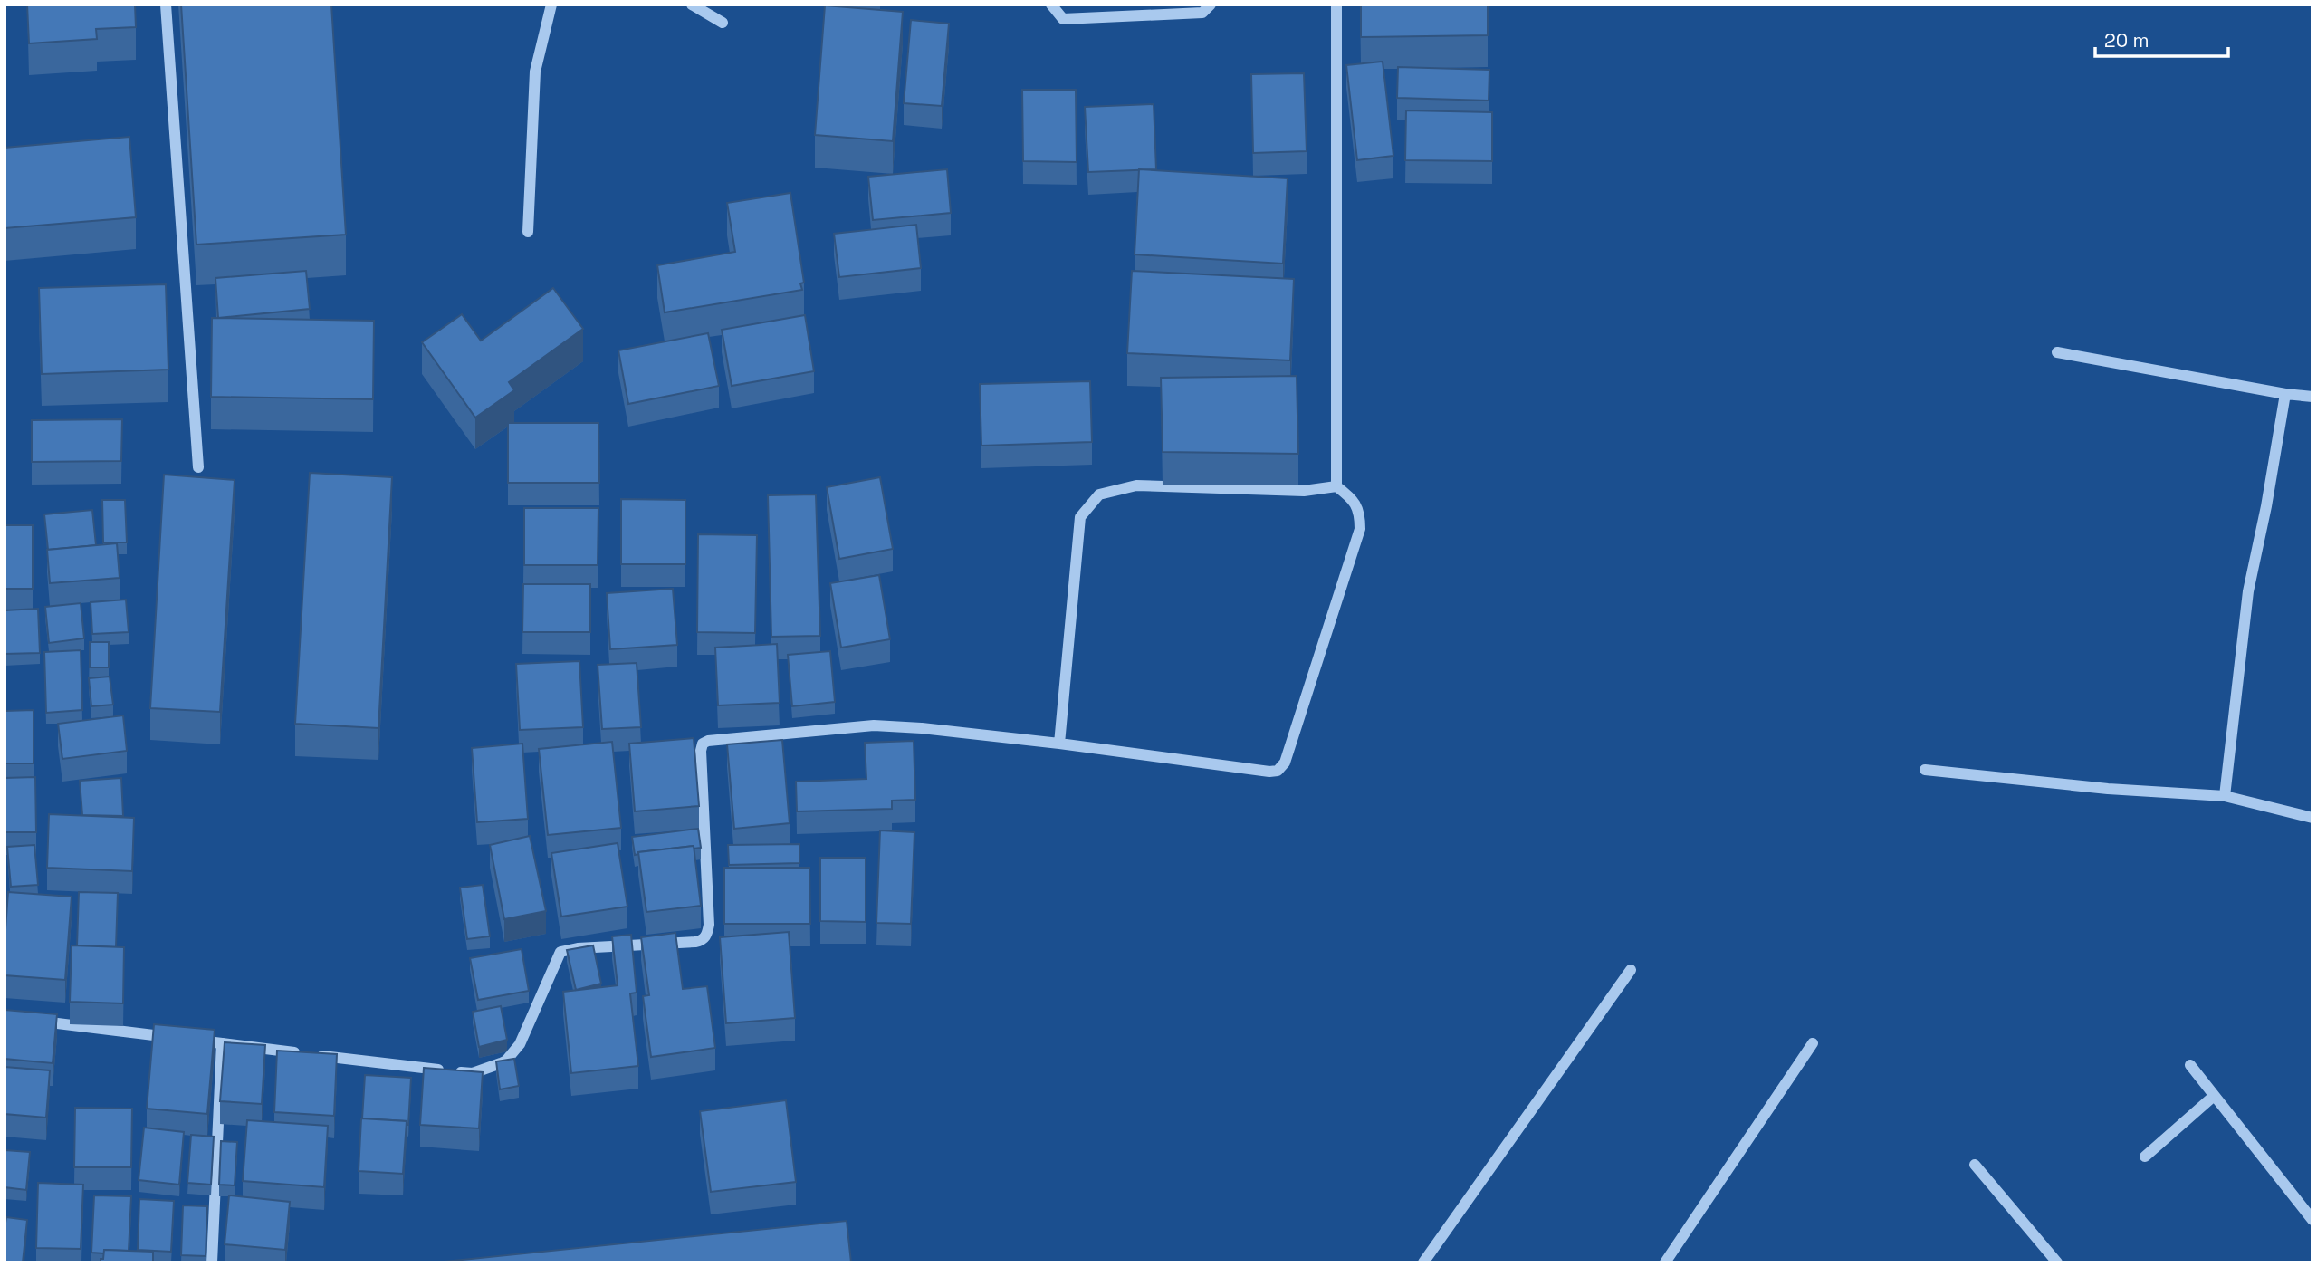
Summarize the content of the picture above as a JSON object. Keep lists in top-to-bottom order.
{
  "scale_bar": "20 m"
}
